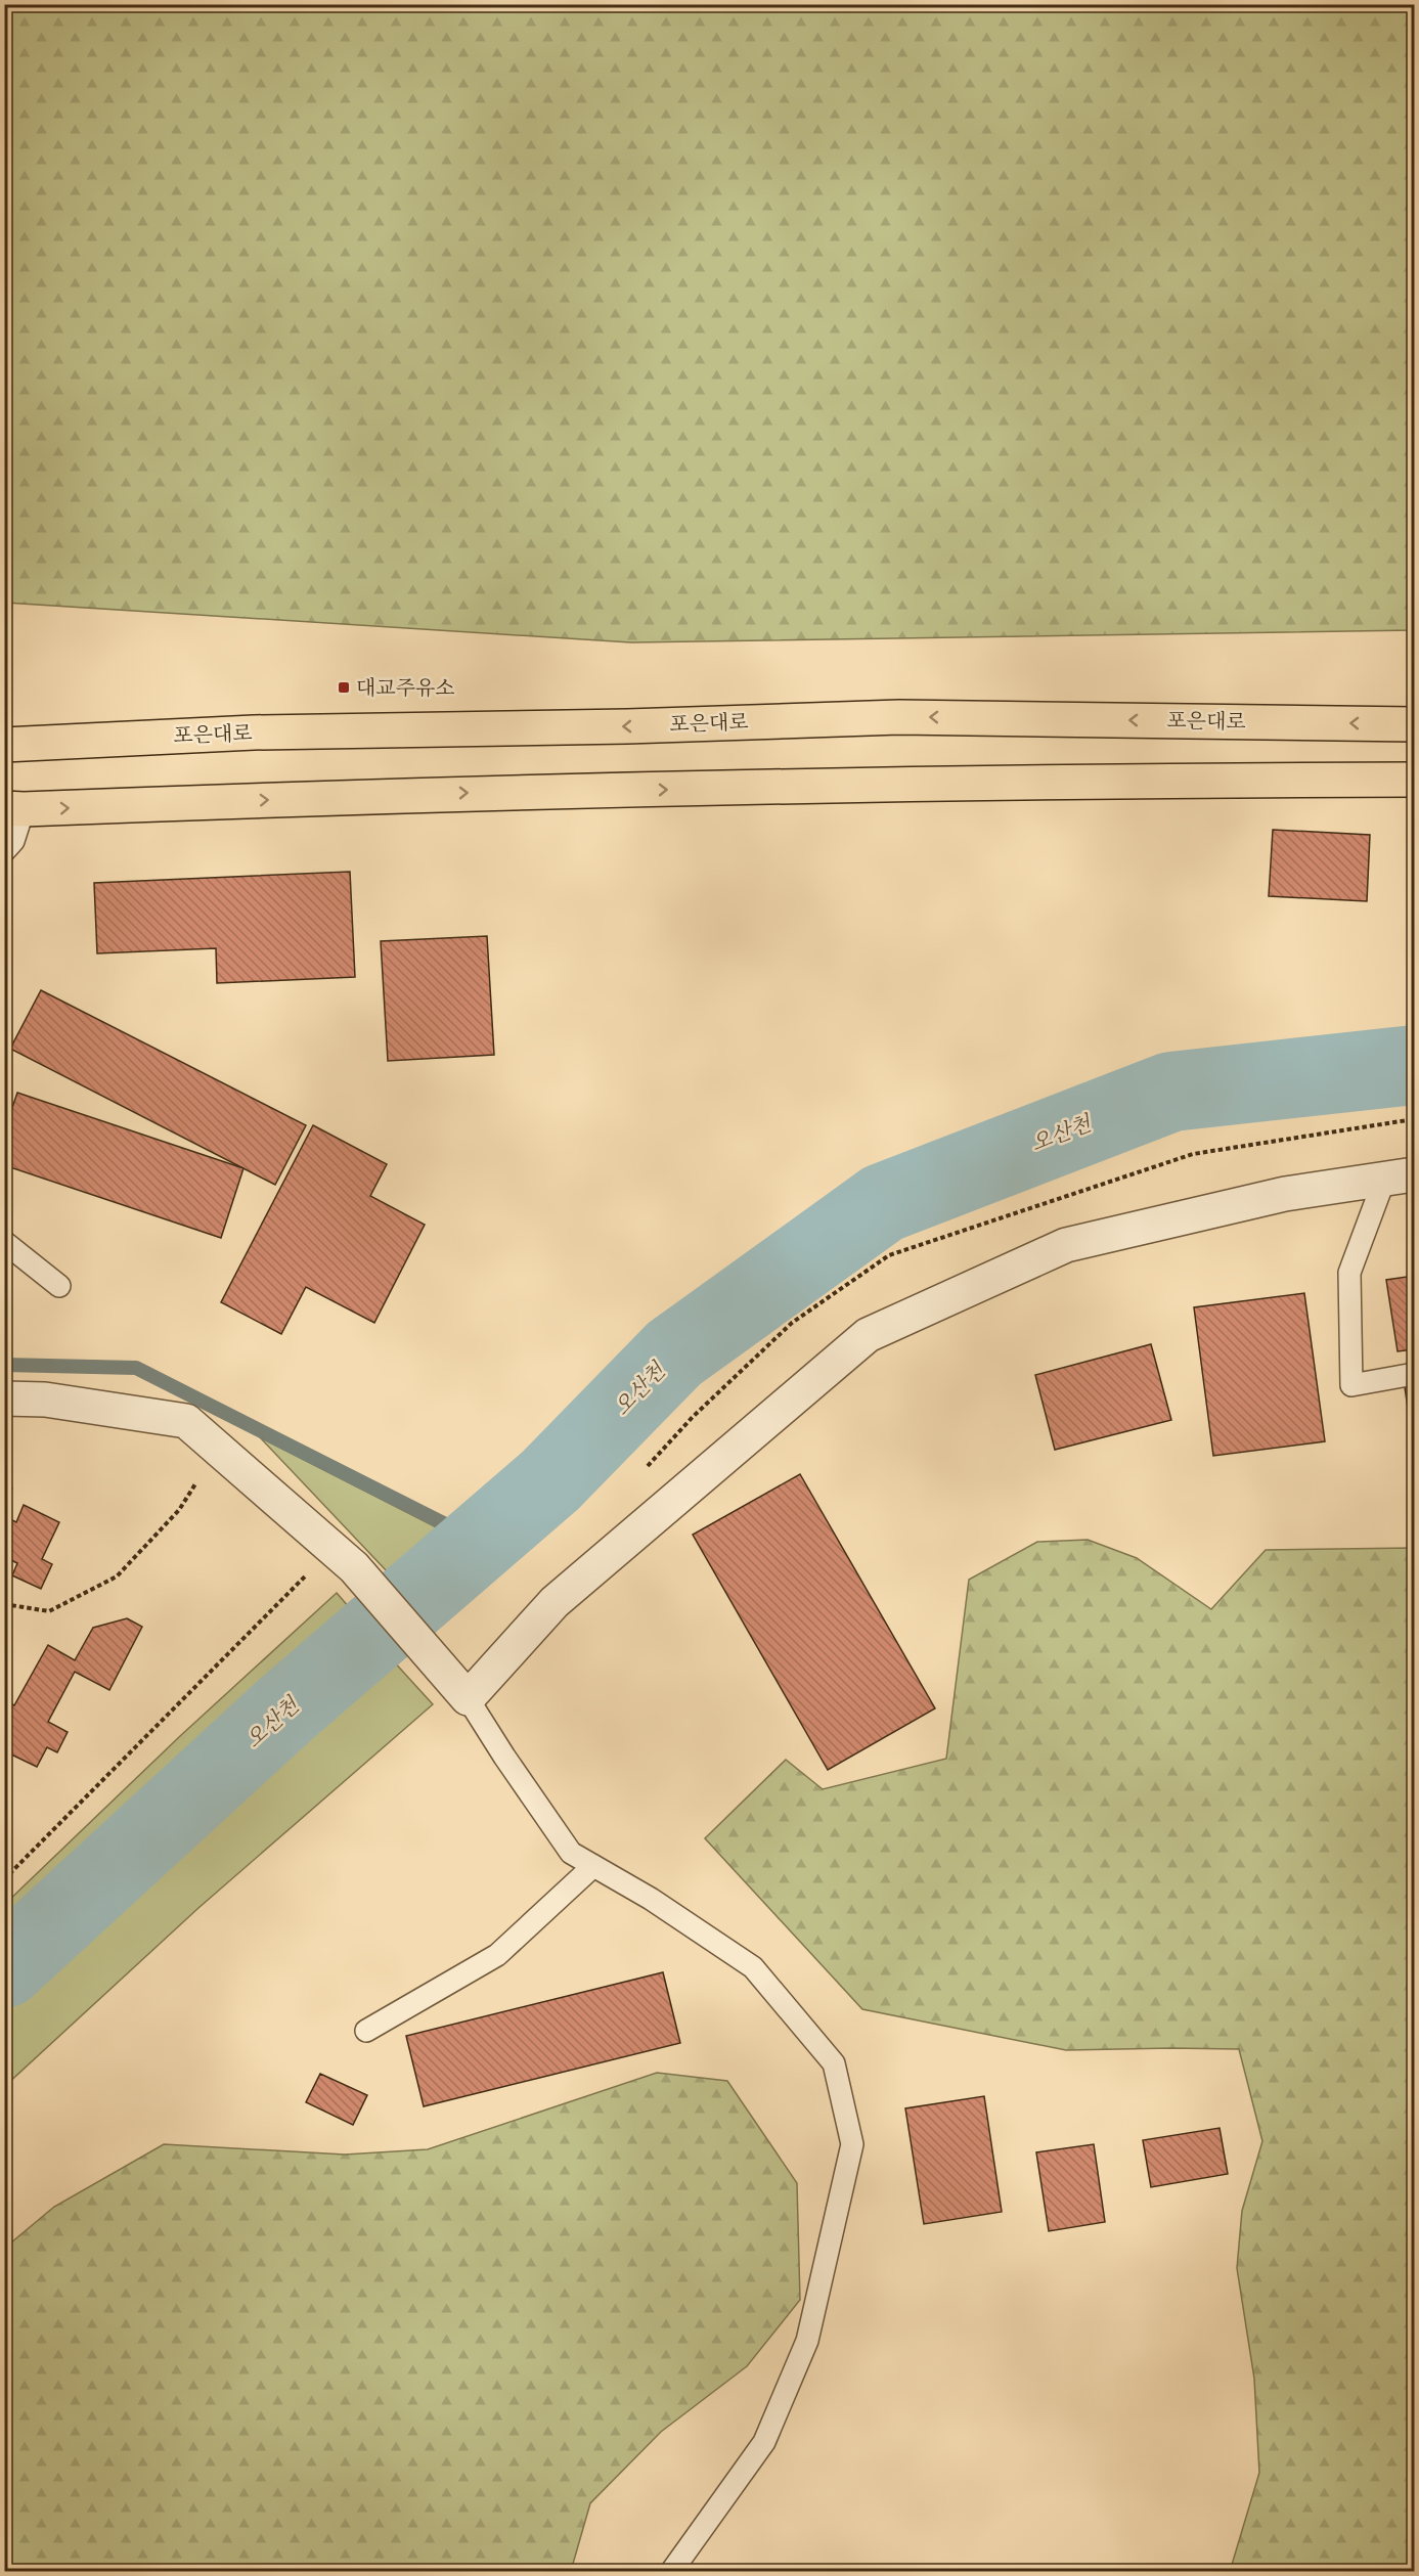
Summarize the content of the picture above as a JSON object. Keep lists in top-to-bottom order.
{
  "streets": {
    "highway": ["포은대로"]
  },
  "water": ["오산천"],
  "places": {
    "transit": ["대교주유소"]
  }
}
